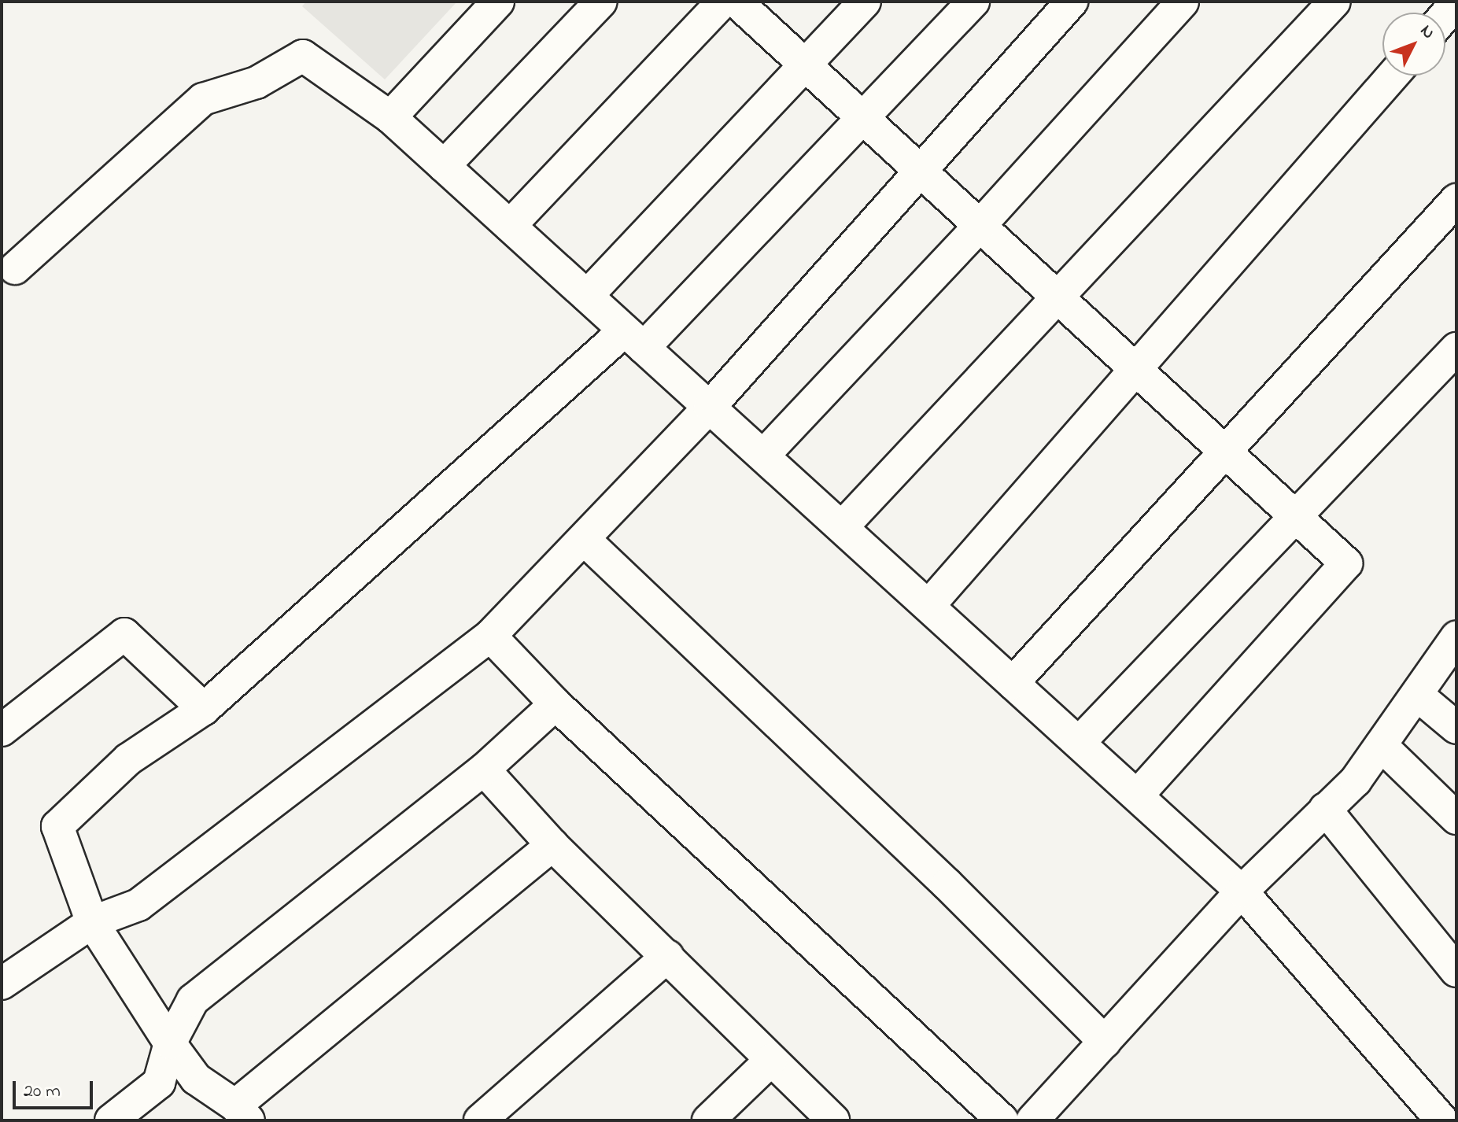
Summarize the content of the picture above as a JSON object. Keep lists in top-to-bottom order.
{
  "scale_bar": "20 m",
  "north": "top right"
}
